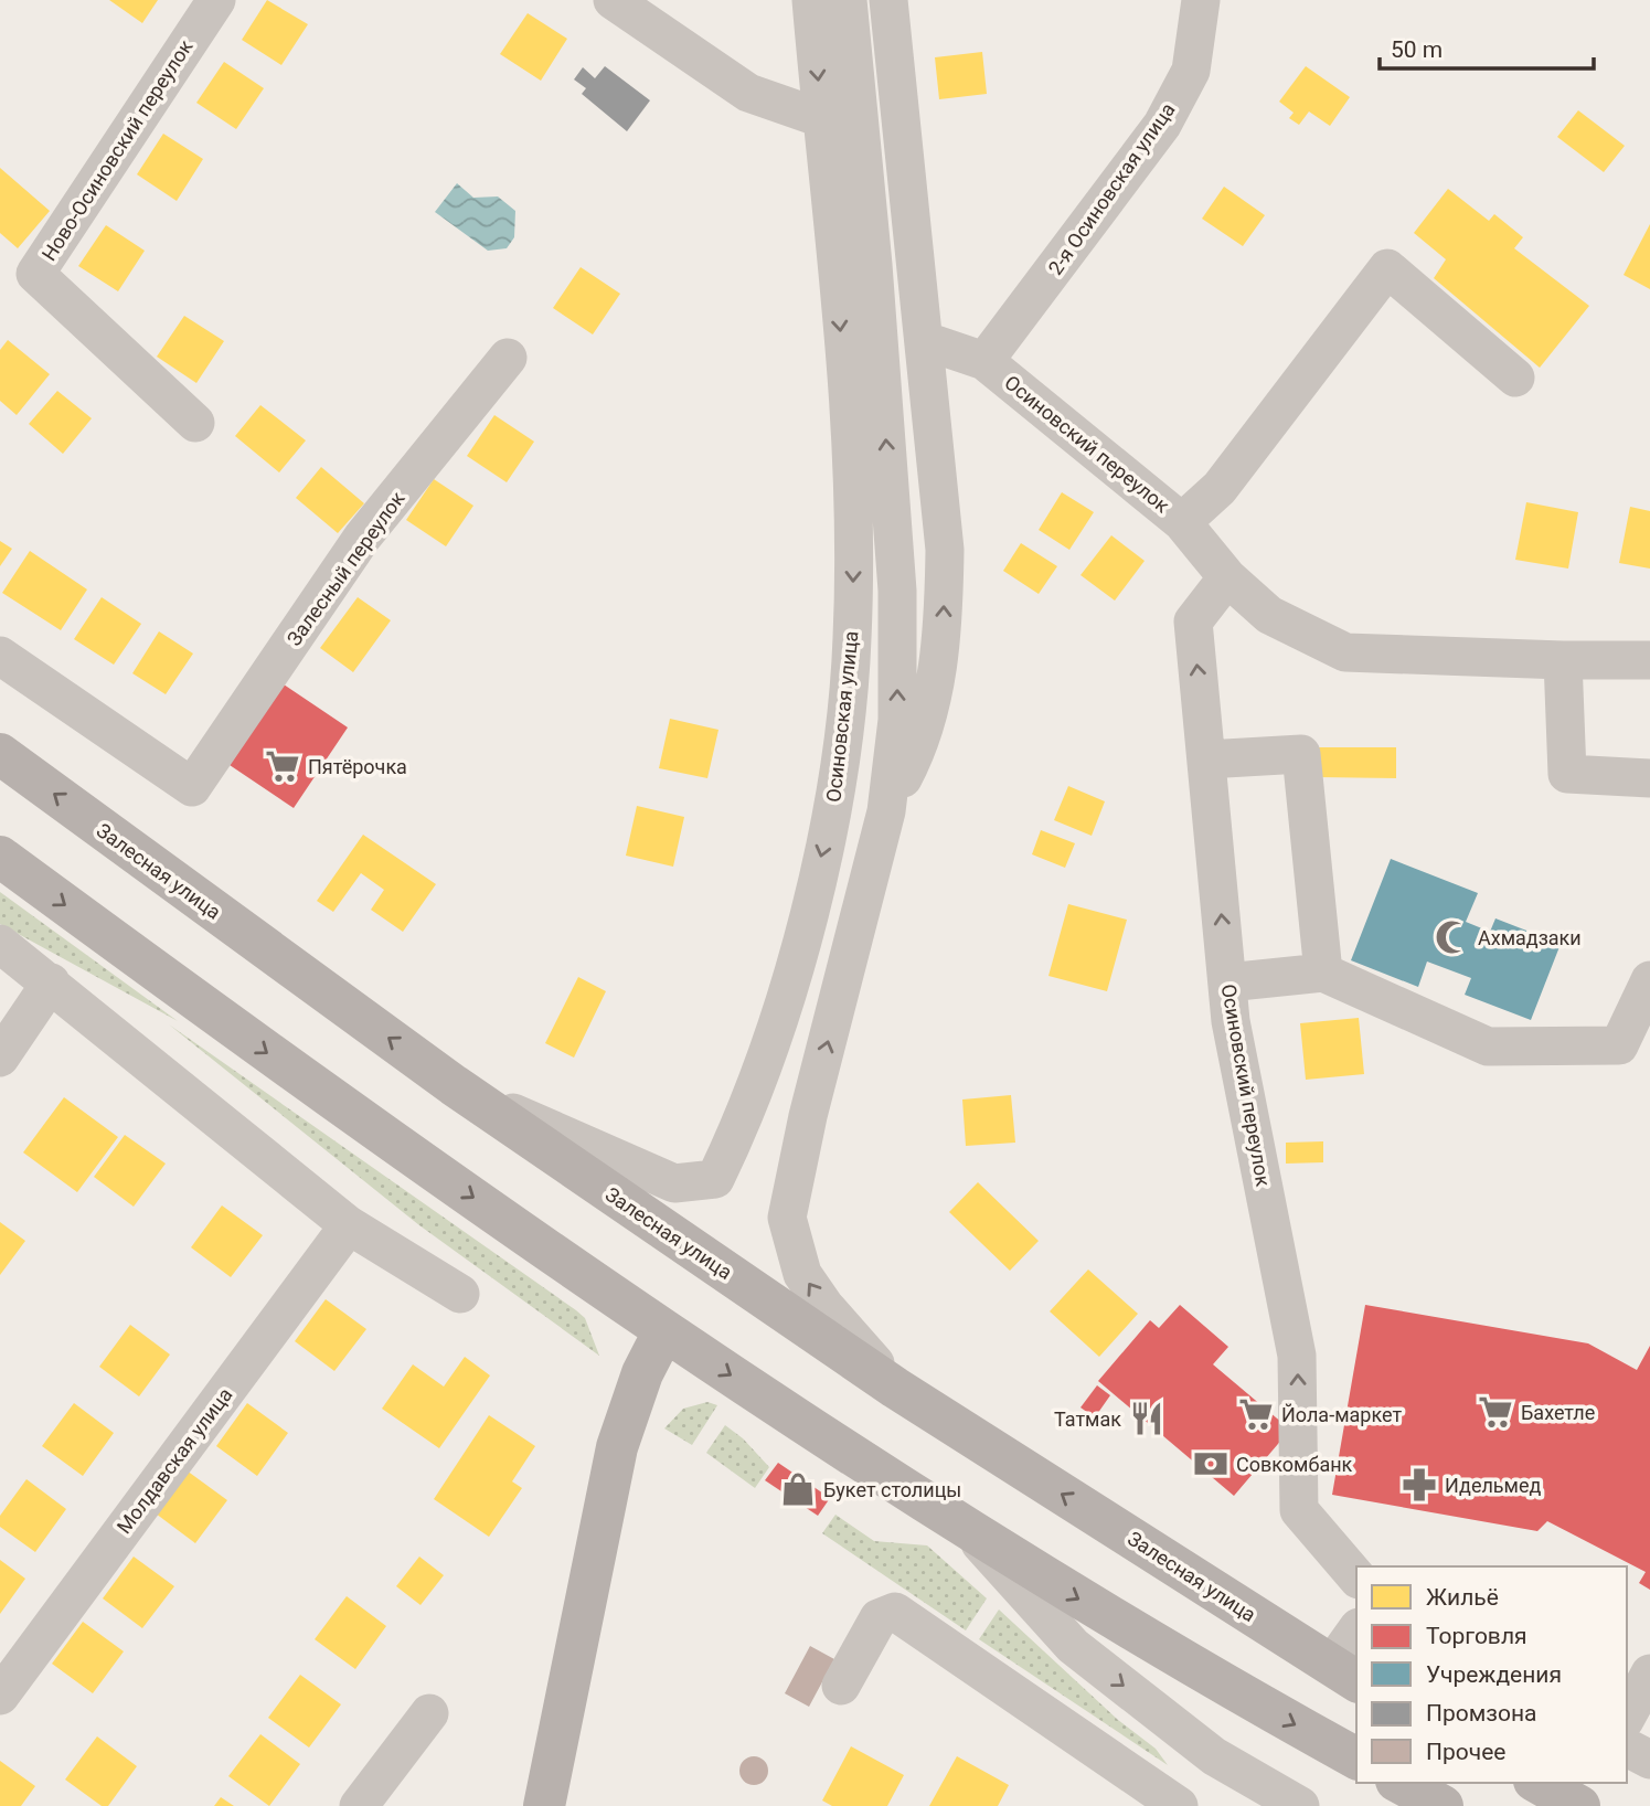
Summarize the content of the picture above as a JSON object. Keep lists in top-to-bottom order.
{
  "streets": {
    "main road": ["Залесная улица"],
    "street": [
      "Ново-Осиновский переулок",
      "2-я Осиновская улица",
      "Осиновский переулок",
      "Залесный переулок",
      "Осиновская улица",
      "Молдавская улица"
    ]
  },
  "crossings": [
    ["2-я Осиновская улица", "Осиновский переулок"],
    ["Осиновская улица", "Залесная улица"]
  ],
  "places": {
    "supermarket": ["Пятёрочка", "Бахетле", "Йола-маркет"],
    "mosque": ["Ахмадзаки"],
    "restaurant": ["Татмак"],
    "bank": ["Совкомбанк"],
    "pharmacy": ["Идельмед"],
    "shop": ["Букет столицы"]
  },
  "legend": [
    "Жильё",
    "Торговля",
    "Учреждения",
    "Промзона",
    "Прочее"
  ],
  "scale_bar": "50 m"
}
